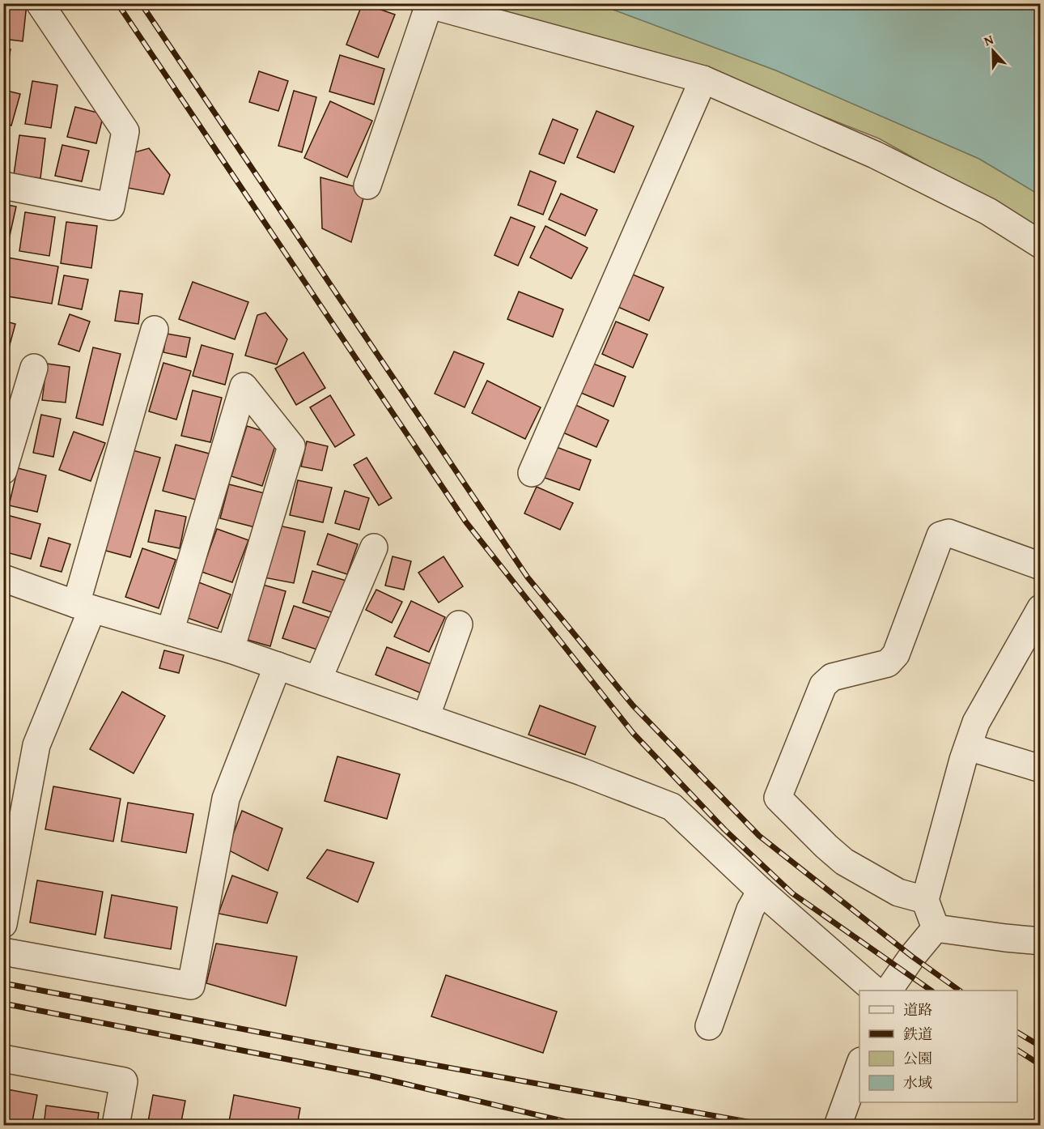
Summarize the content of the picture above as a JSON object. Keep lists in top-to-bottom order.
{
  "legend": [
    "道路",
    "鉄道",
    "公園",
    "水域"
  ],
  "north": "top"
}
